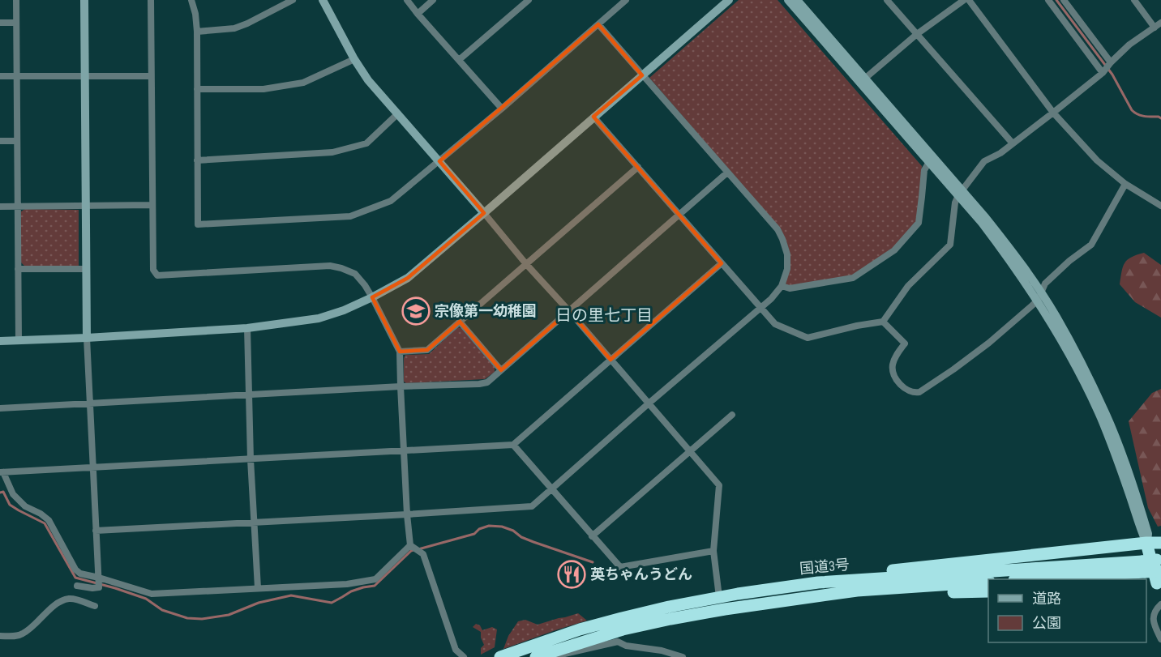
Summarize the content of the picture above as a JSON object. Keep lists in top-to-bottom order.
{
  "streets": {
    "highway": ["国道3号"]
  },
  "districts": ["日の里七丁目"],
  "places": {
    "school or university": ["宗像第一幼稚園"],
    "restaurant": ["英ちゃんうどん"]
  },
  "legend": ["道路", "公園"]
}
